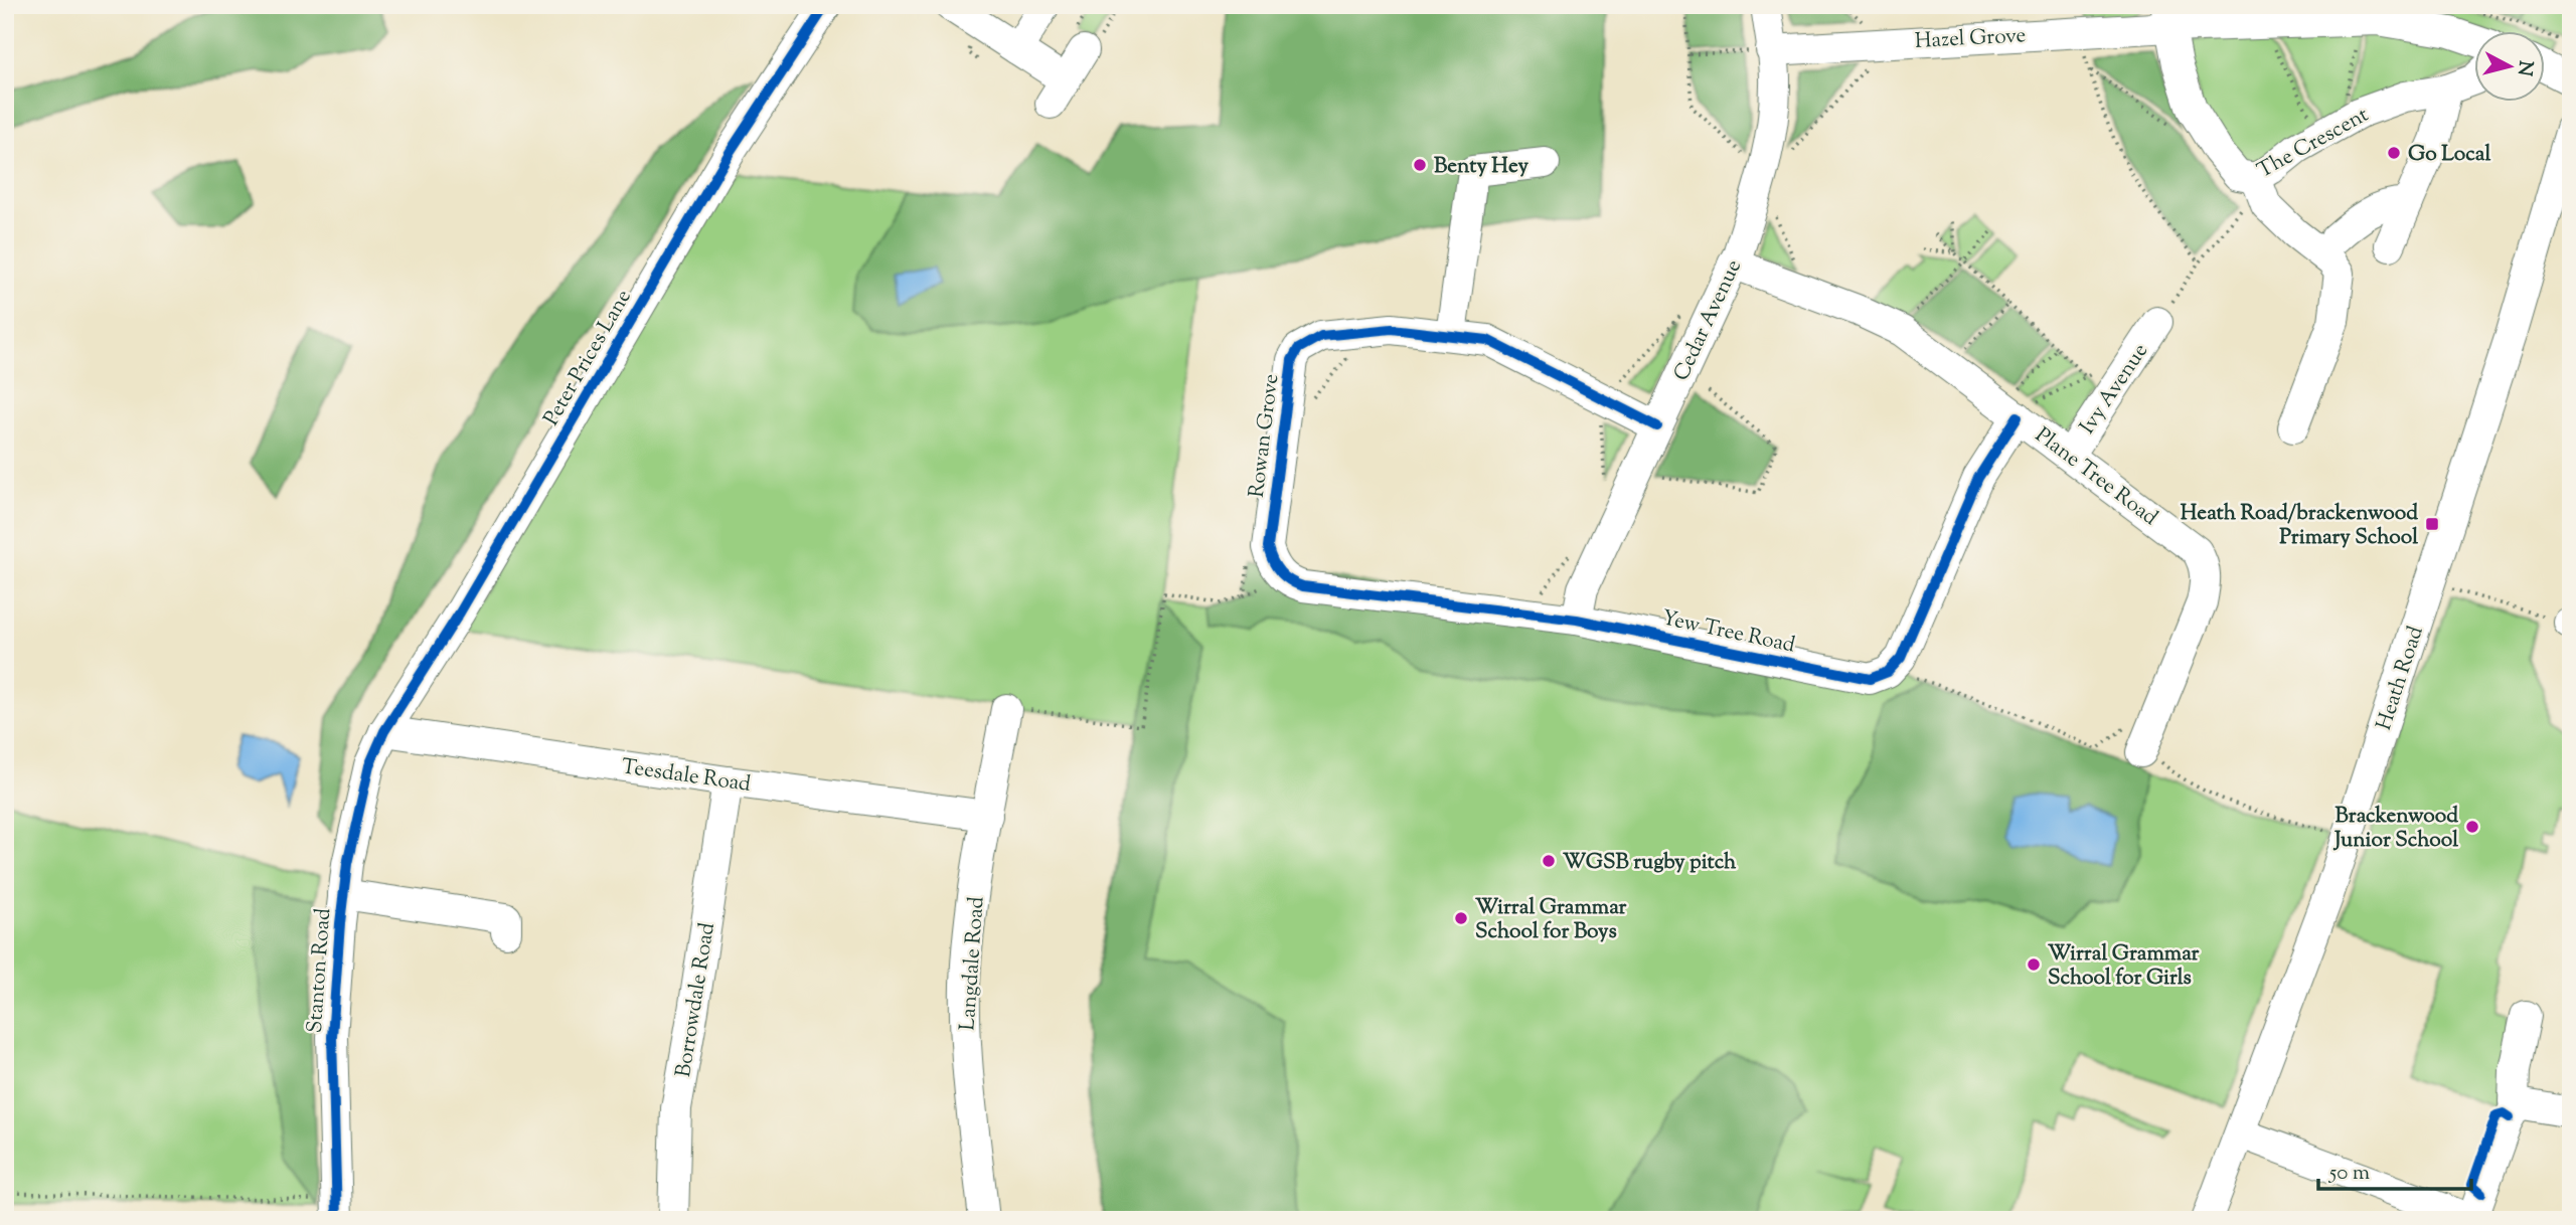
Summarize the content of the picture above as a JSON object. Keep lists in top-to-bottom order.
{
  "streets": {
    "street": [
      "Hazel Grove",
      "The Crescent",
      "Cedar Avenue",
      "Peter Prices Lane",
      "Ivy Avenue",
      "Rowan Grove",
      "Plane Tree Road",
      "Yew Tree Road",
      "Heath Road",
      "Teesdale Road",
      "Langdale Road",
      "Stanton Road",
      "Borrowdale Road"
    ]
  },
  "crossings": [
    ["Hazel Grove", "The Crescent"],
    ["Hazel Grove", "Cedar Avenue"],
    ["Cedar Avenue", "Rowan Grove"],
    ["Cedar Avenue", "Plane Tree Road"],
    ["Cedar Avenue", "Yew Tree Road"],
    ["Peter Prices Lane", "Teesdale Road"],
    ["Peter Prices Lane", "Stanton Road"],
    ["Ivy Avenue", "Plane Tree Road"],
    ["Rowan Grove", "Yew Tree Road"],
    ["Teesdale Road", "Langdale Road"],
    ["Teesdale Road", "Stanton Road"],
    ["Teesdale Road", "Borrowdale Road"]
  ],
  "places": {
    "other": [
      "Go Local",
      "Benty Hey",
      "Brackenwood Junior School",
      "WGSB rugby pitch",
      "Wirral Grammar School for Boys",
      "Wirral Grammar School for Girls"
    ],
    "transit": ["Heath Road/brackenwood Primary School"]
  },
  "scale_bar": "50 m",
  "north": "right"
}
